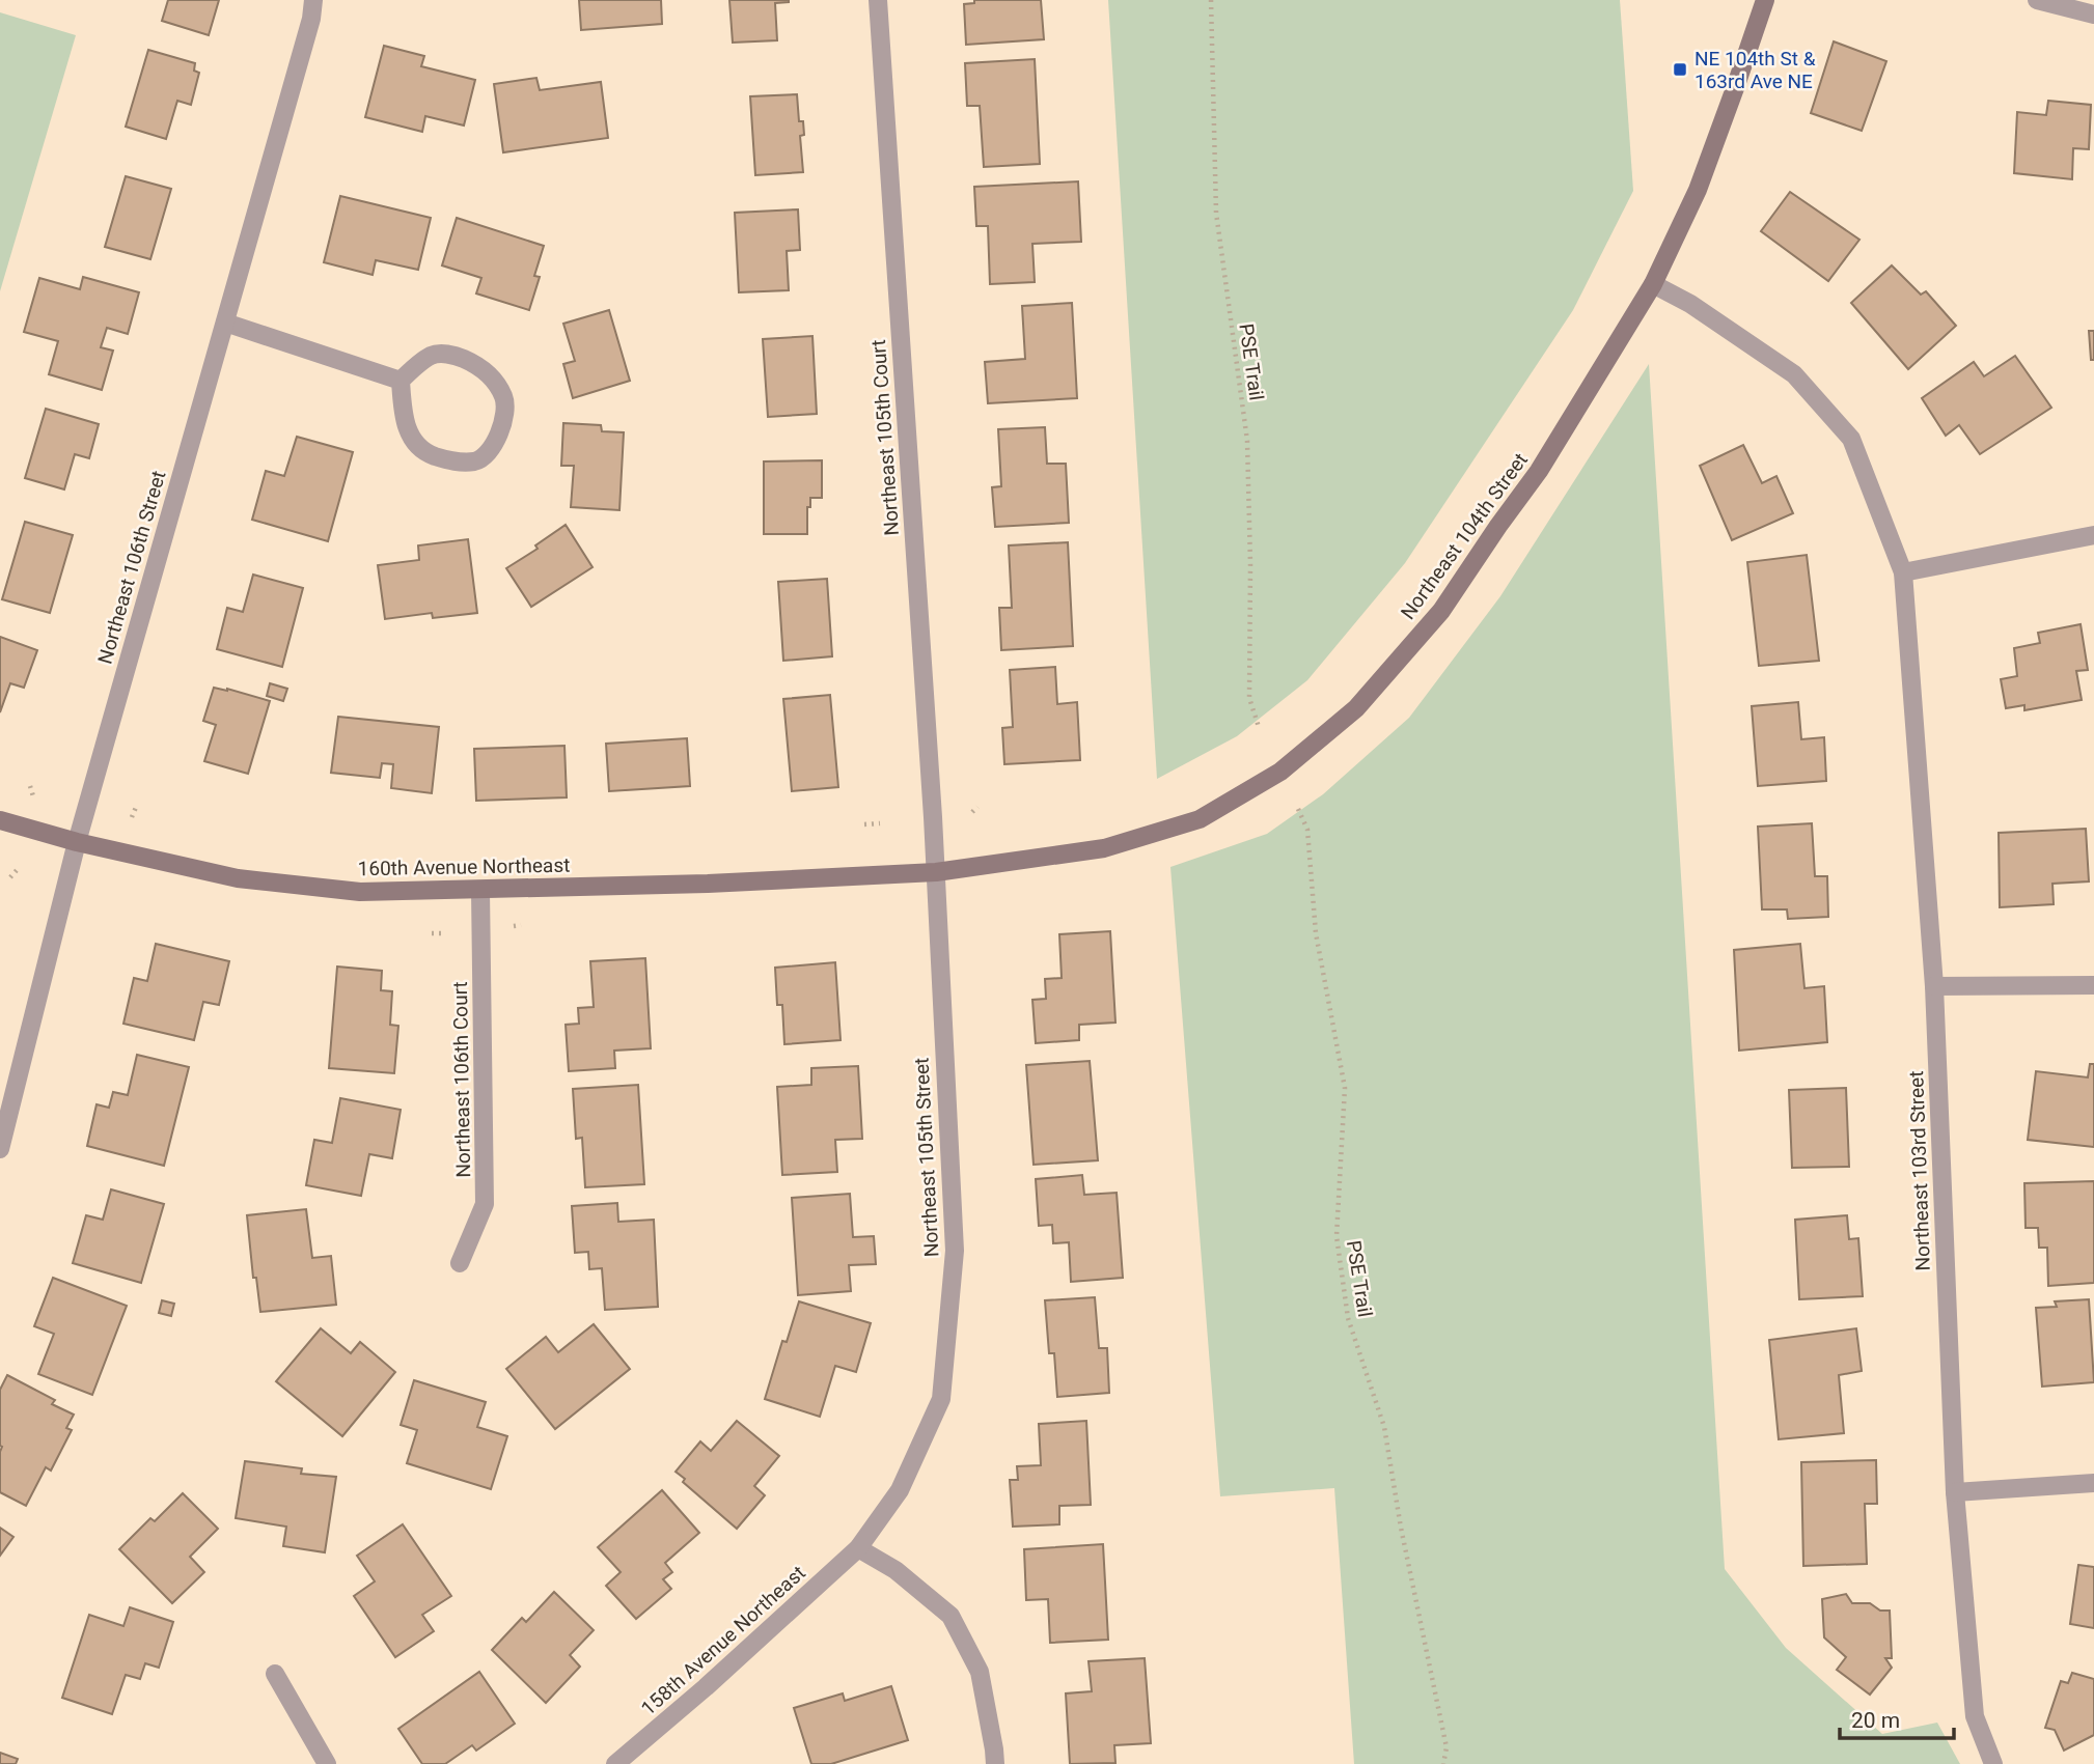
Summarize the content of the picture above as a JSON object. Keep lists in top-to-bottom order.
{
  "streets": {
    "street": [
      "Northeast 105th Court",
      "Northeast 104th Street",
      "Northeast 106th Street",
      "160th Avenue Northeast",
      "Northeast 106th Court",
      "Northeast 105th Street",
      "Northeast 103rd Street",
      "158th Avenue Northeast"
    ],
    "path": ["PSE Trail"]
  },
  "crossings": [
    ["Northeast 105th Court", "Northeast 104th Street"],
    ["Northeast 105th Court", "160th Avenue Northeast"],
    ["Northeast 105th Court", "Northeast 105th Street"],
    ["Northeast 104th Street", "160th Avenue Northeast"],
    ["Northeast 104th Street", "Northeast 105th Street"],
    ["Northeast 104th Street", "Northeast 103rd Street"],
    ["Northeast 106th Street", "160th Avenue Northeast"],
    ["160th Avenue Northeast", "Northeast 106th Court"],
    ["160th Avenue Northeast", "Northeast 105th Street"],
    ["Northeast 105th Street", "158th Avenue Northeast"]
  ],
  "places": {
    "transit": ["NE 104th St & 163rd Ave NE"]
  },
  "scale_bar": "20 m"
}
